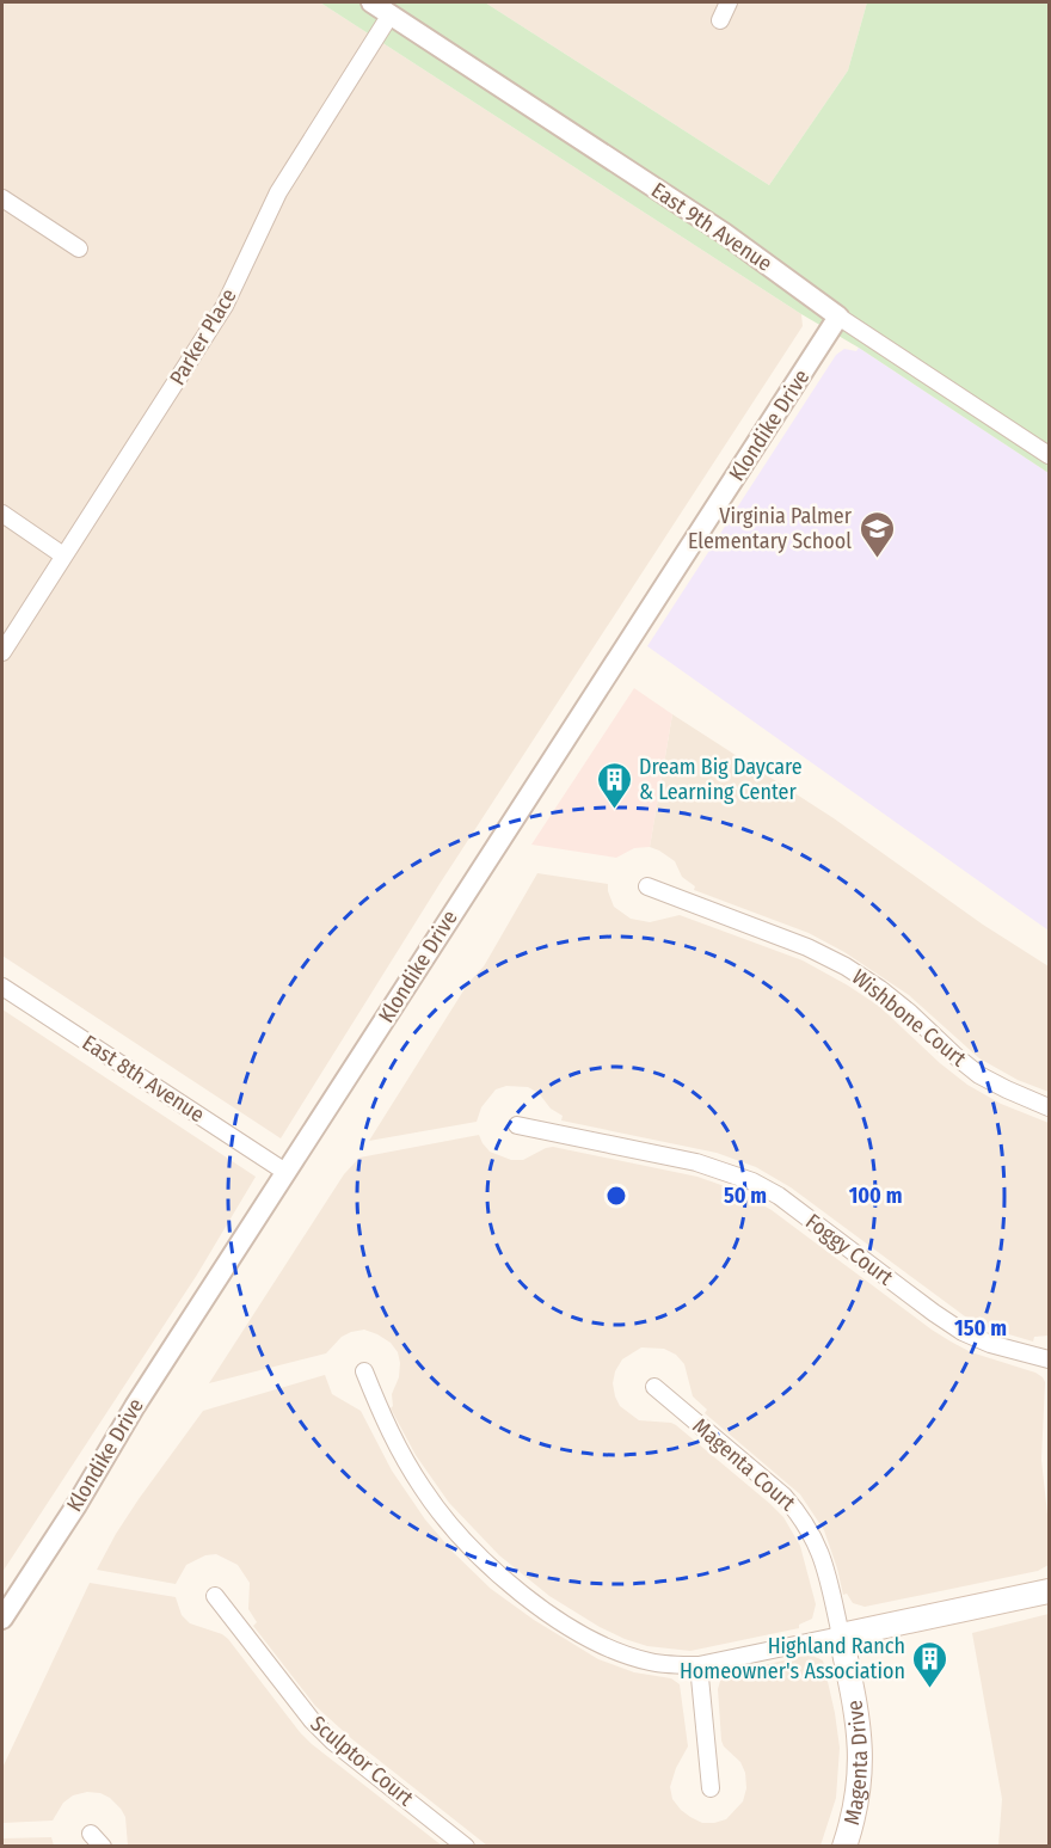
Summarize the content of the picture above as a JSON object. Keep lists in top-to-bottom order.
{
  "streets": {
    "main road": ["Magenta Drive"],
    "street": [
      "East 9th Avenue",
      "Parker Place",
      "Klondike Drive",
      "Wishbone Court",
      "East 8th Avenue",
      "Foggy Court",
      "Magenta Court",
      "Sculptor Court"
    ]
  },
  "crossings": [
    ["East 9th Avenue", "Parker Place"],
    ["East 9th Avenue", "Klondike Drive"],
    ["Klondike Drive", "East 8th Avenue"],
    ["Magenta Court", "Magenta Drive"]
  ],
  "places": {
    "school or university": ["Virginia Palmer Elementary School"],
    "building": ["Dream Big Daycare & Learning Center", "Highland Ranch Homeowner's Association"]
  },
  "rings": ["50 m", "100 m", "150 m"]
}
